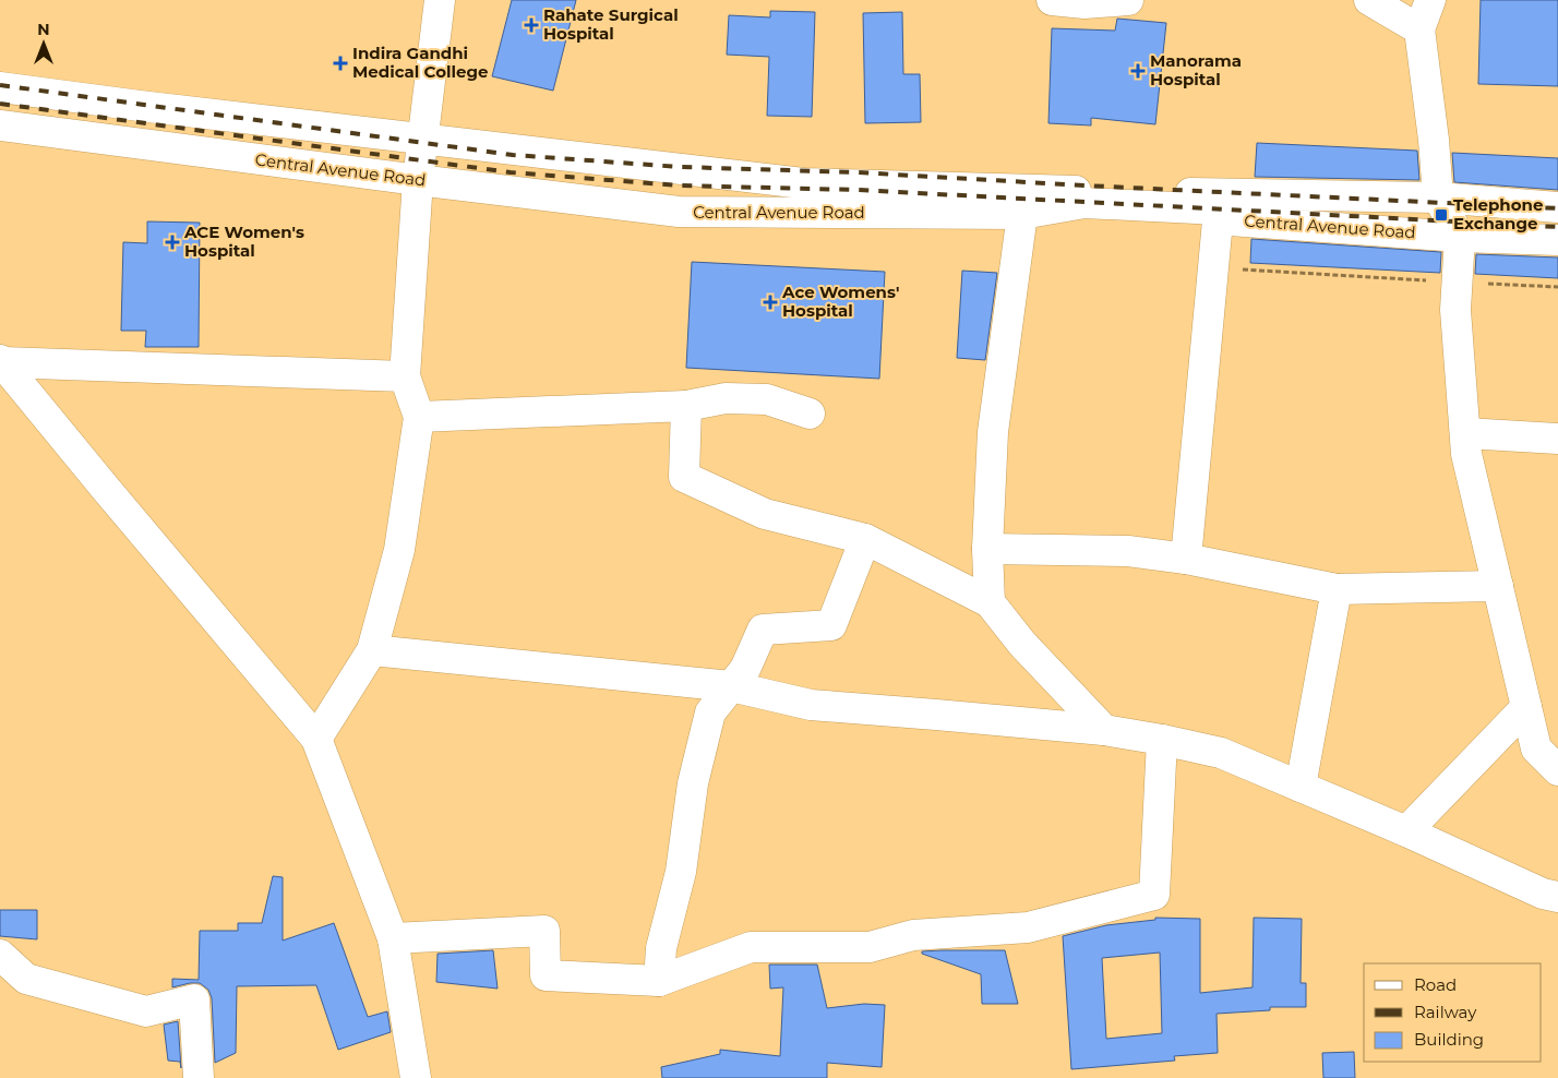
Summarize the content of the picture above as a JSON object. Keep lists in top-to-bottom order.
{
  "streets": {
    "street": ["Central Avenue Road"]
  },
  "places": {
    "health": [
      "Rahate Surgical Hospital",
      "Indira Gandhi Medical College",
      "Manorama Hospital",
      "ACE Women's Hospital",
      "Ace Womens' Hospital"
    ],
    "transit": ["Telephone Exchange"]
  },
  "legend": ["Road", "Railway", "Building"],
  "north": "top"
}
